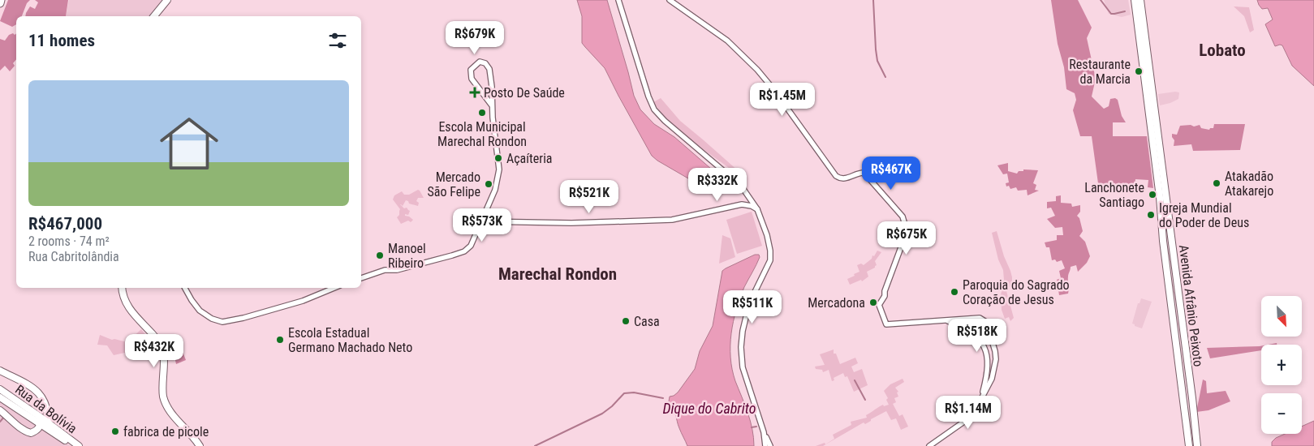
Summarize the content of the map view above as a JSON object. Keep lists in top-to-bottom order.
{
  "streets": {
    "main road": ["Avenida Afrânio Peixoto", "Rua da Bolívia"]
  },
  "districts": ["Lobato", "Marechal Rondon"],
  "water": ["Dique do Cabrito"],
  "places": {
    "other": [
      "Restaurante da Marcia",
      "Escola Municipal Marechal Rondon",
      "Açaíteria",
      "Atakadão Atakarejo",
      "Mercado São Felipe",
      "Lanchonete Santiago",
      "Igreja Mundial do Poder de Deus",
      "Manoel Ribeiro",
      "Paroquia do Sagrado Coração de Jesus",
      "Mercadona",
      "Casa",
      "Escola Estadual Germano Machado Neto",
      "fabrica de picole"
    ],
    "health": ["Posto De Saúde"]
  },
  "north": "bottom right",
  "page": {
    "heading": "11 homes",
    "price": [
      "R$679K",
      "R$1.45M",
      "R$467K",
      "R$332K",
      "R$521K",
      "R$573K",
      "R$675K",
      "R$511K",
      "R$518K",
      "R$432K",
      "R$1.14M"
    ],
    "list": [
      {
        "name": "R$467,000",
        "note": "2 rooms · 74 m² · Rua Cabritolândia"
      }
    ],
    "map_buttons": ["+", "−"]
  }
}
